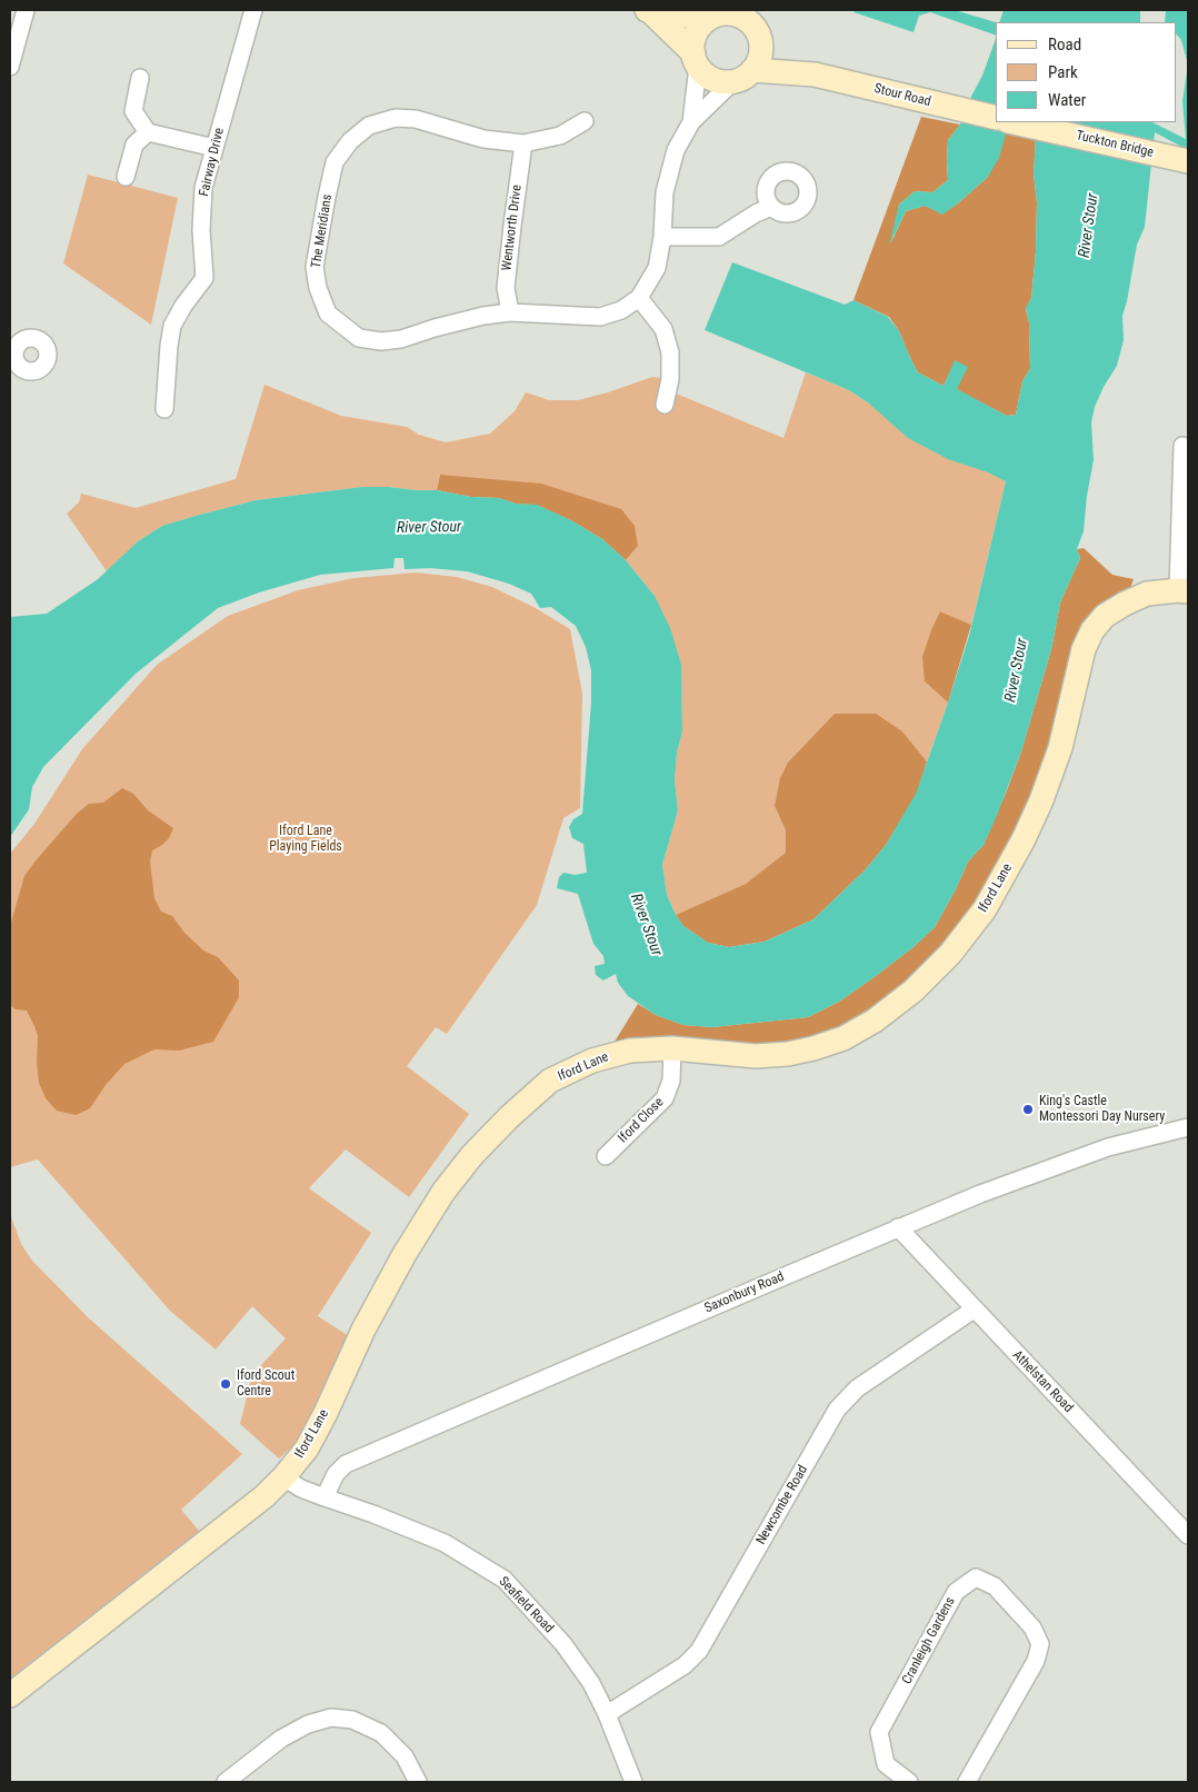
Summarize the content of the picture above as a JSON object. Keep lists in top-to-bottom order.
{
  "streets": {
    "street": [
      "Stour Road",
      "Tuckton Bridge",
      "Fairway Drive",
      "Wentworth Drive",
      "The Meridians",
      "Iford Lane",
      "Iford Close",
      "Saxonbury Road",
      "Athelstan Road",
      "Newcombe Road",
      "Seafield Road",
      "Cranleigh Gardens"
    ]
  },
  "crossings": [
    ["Stour Road", "The Meridians"],
    ["Wentworth Drive", "The Meridians"],
    ["Iford Lane", "Iford Close"],
    ["Iford Lane", "Seafield Road"],
    ["Saxonbury Road", "Athelstan Road"],
    ["Saxonbury Road", "Seafield Road"],
    ["Athelstan Road", "Newcombe Road"],
    ["Newcombe Road", "Seafield Road"]
  ],
  "water": ["River Stour"],
  "parks": ["Iford Lane Playing Fields"],
  "places": ["King's Castle Montessori Day Nursery", "Iford Scout Centre"],
  "legend": ["Road", "Park", "Water"]
}
